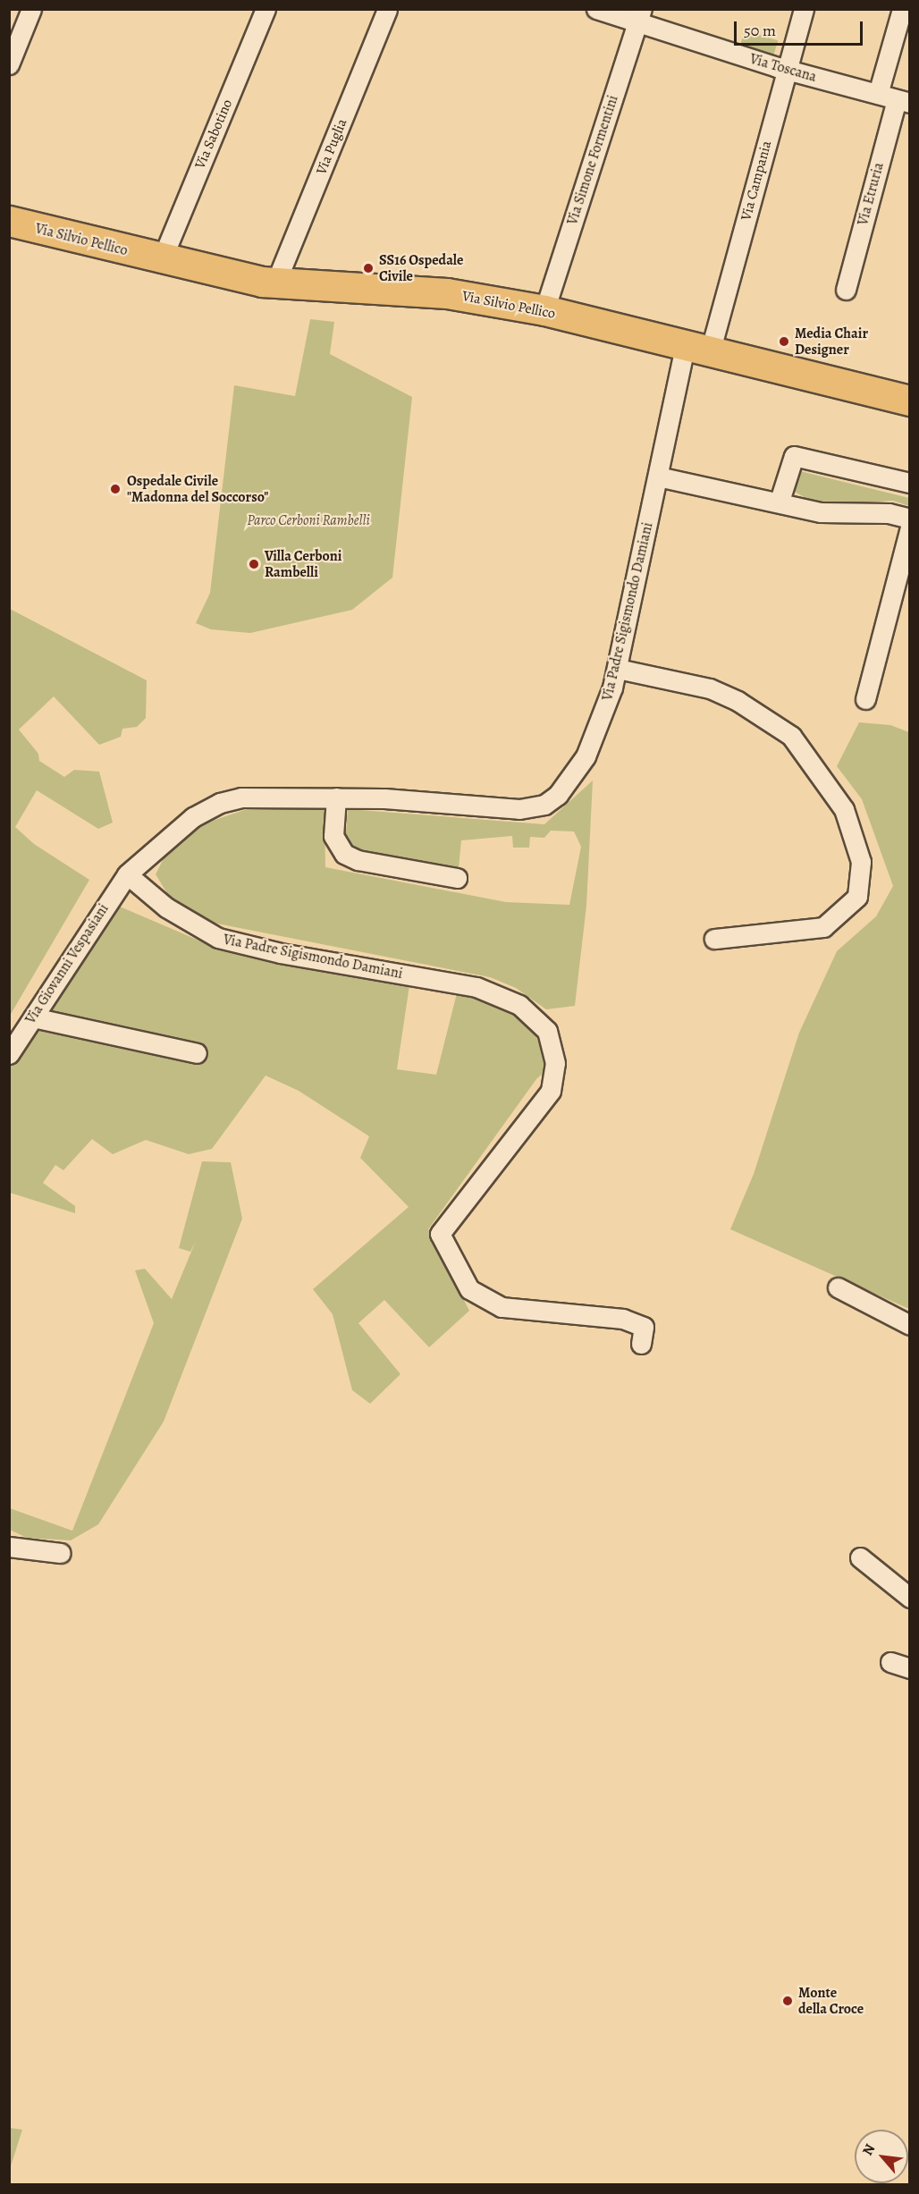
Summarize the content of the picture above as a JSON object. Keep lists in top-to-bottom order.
{
  "streets": {
    "main road": ["Via Silvio Pellico"],
    "street": [
      "Via Toscana",
      "Via Sabotino",
      "Via Puglia",
      "Via Simone Formentini",
      "Via Campania",
      "Via Etruria",
      "Via Padre Sigismondo Damiani",
      "Via Giovanni Vespasiani"
    ]
  },
  "crossings": [
    ["Via Toscana", "Via Simone Formentini"],
    ["Via Toscana", "Via Campania"],
    ["Via Toscana", "Via Etruria"],
    ["Via Sabotino", "Via Silvio Pellico"],
    ["Via Puglia", "Via Silvio Pellico"],
    ["Via Simone Formentini", "Via Silvio Pellico"],
    ["Via Campania", "Via Silvio Pellico"],
    ["Via Campania", "Via Padre Sigismondo Damiani"],
    ["Via Silvio Pellico", "Via Padre Sigismondo Damiani"],
    ["Via Padre Sigismondo Damiani", "Via Giovanni Vespasiani"]
  ],
  "parks": ["Parco Cerboni Rambelli"],
  "places": [
    "SS16 Ospedale Civile",
    "Media Chair Designer",
    "Ospedale Civile \"Madonna del Soccorso\"",
    "Villa Cerboni Rambelli",
    "Monte della Croce"
  ],
  "scale_bar": "50 m",
  "north": "top left"
}
